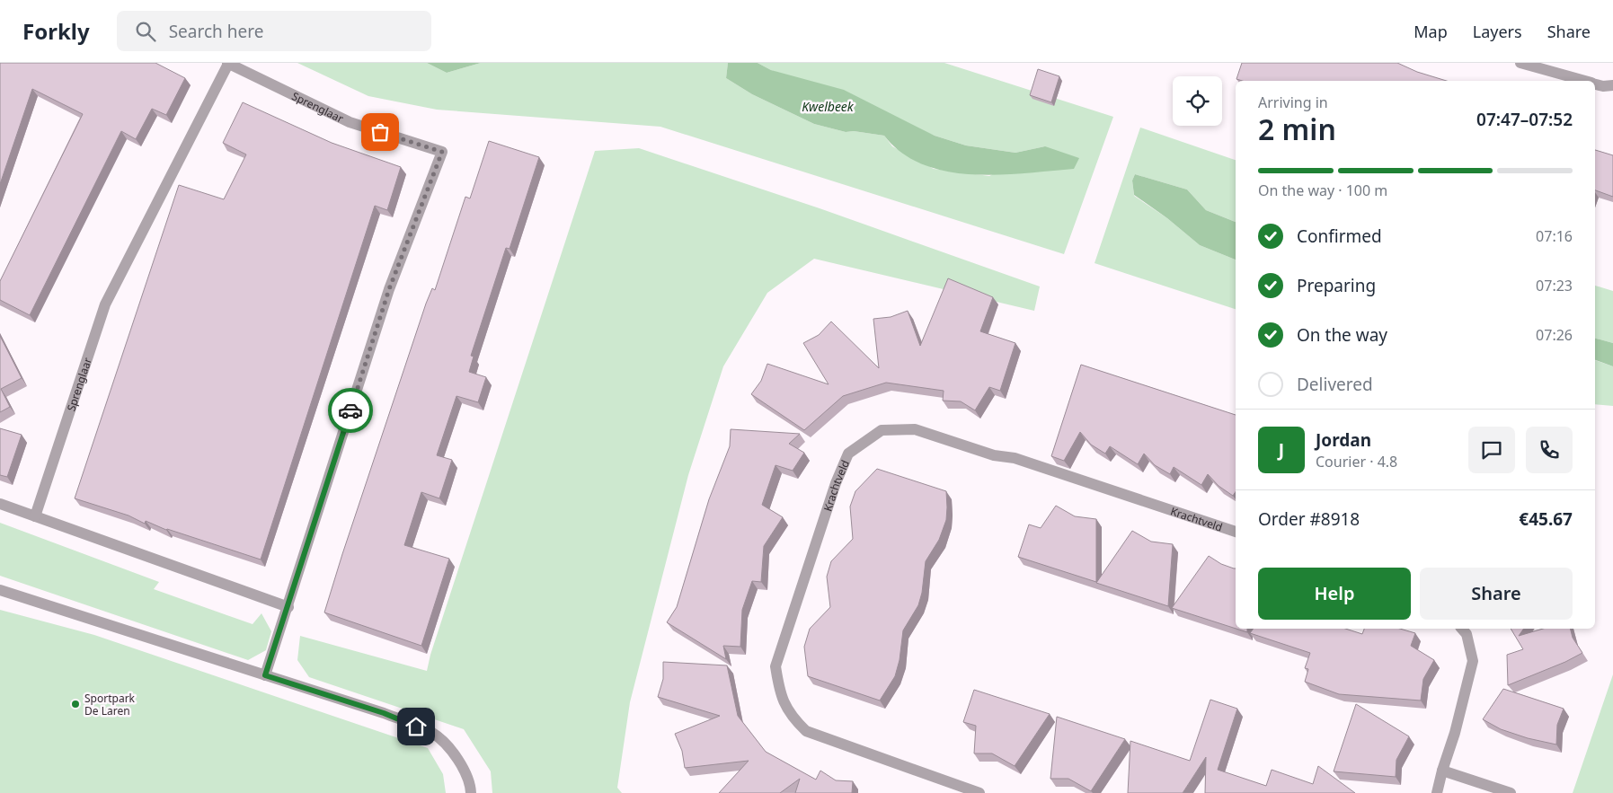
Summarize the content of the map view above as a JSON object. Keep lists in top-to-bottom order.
{
  "streets": {
    "street": ["Sprenglaar", "Krachtveld"]
  },
  "water": ["Kwelbeek"],
  "places": ["Sportpark De Laren"],
  "page": {
    "header": "Forkly",
    "search": "Search here",
    "nav": ["Map", "Layers", "Share"],
    "heading": ["2 min", "Arriving in", "07:47–07:52"],
    "panel": [
      "Jordan",
      "Courier · 4.8",
      "Order #8918",
      "€45.67"
    ],
    "bar": "On the way · 100 m",
    "list": [
      ["Confirmed", "07:16"],
      ["Preparing", "07:23"],
      ["On the way", "07:26"],
      "Delivered"
    ],
    "round": "J",
    "buttons": ["Help", "Share"]
  }
}
